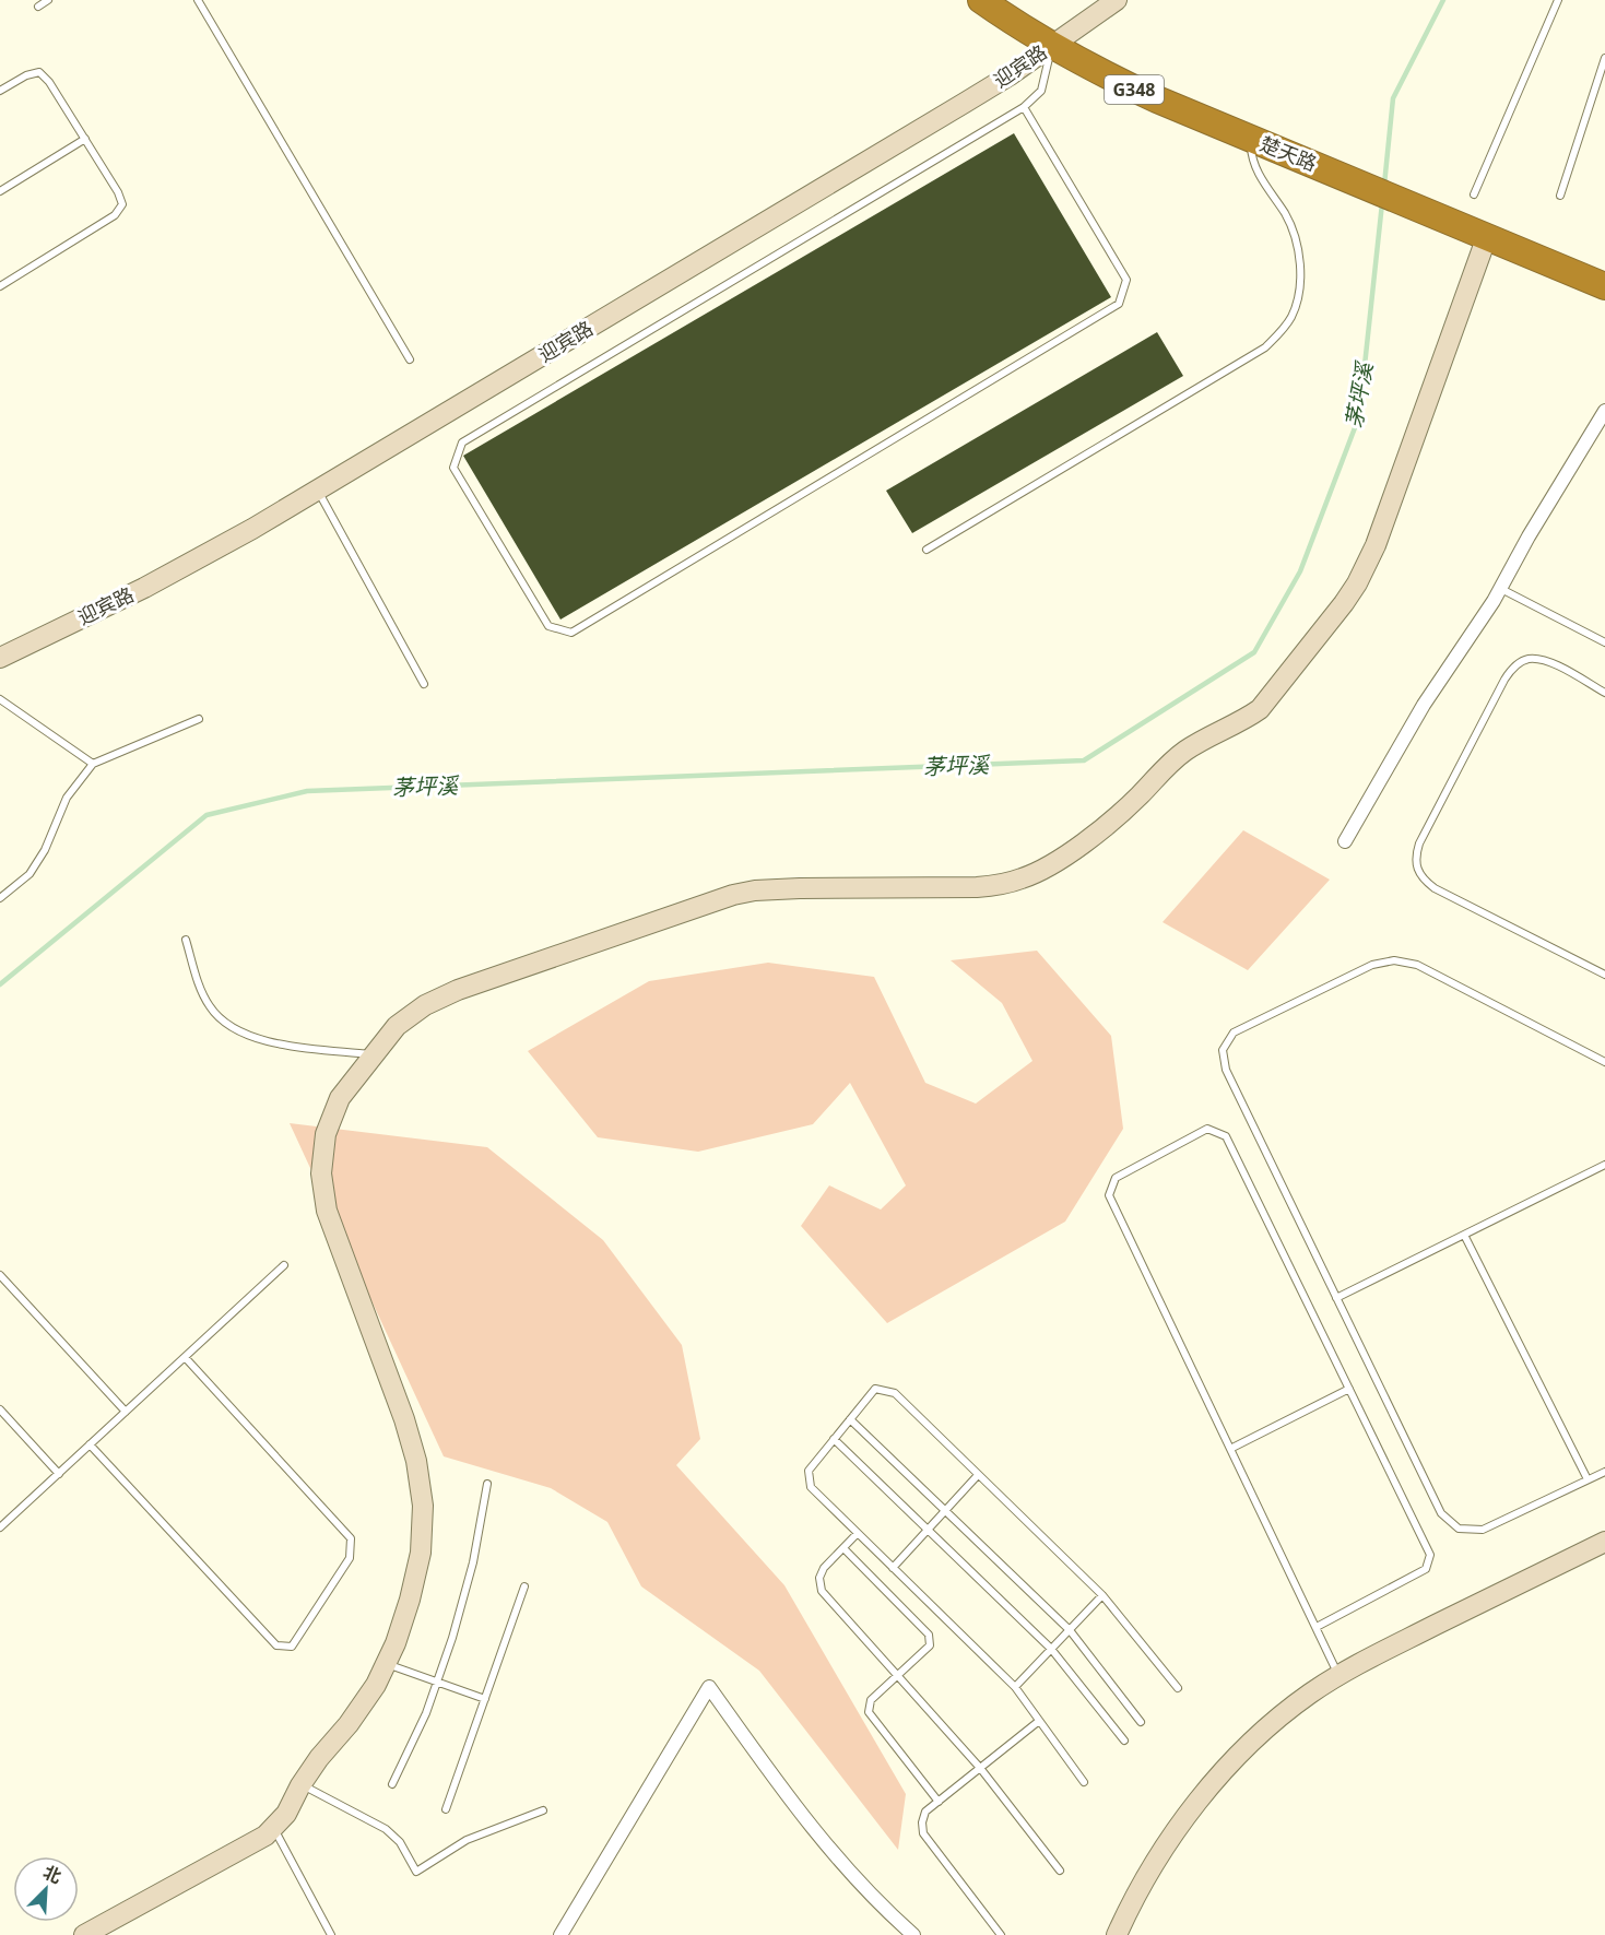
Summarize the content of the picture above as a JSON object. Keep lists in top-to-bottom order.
{
  "streets": {
    "highway": ["G348", "楚天路"],
    "street": ["迎宾路"]
  },
  "crossings": [
    ["迎宾路", "楚天路"]
  ],
  "water": ["茅坪溪"],
  "north": "top right"
}
